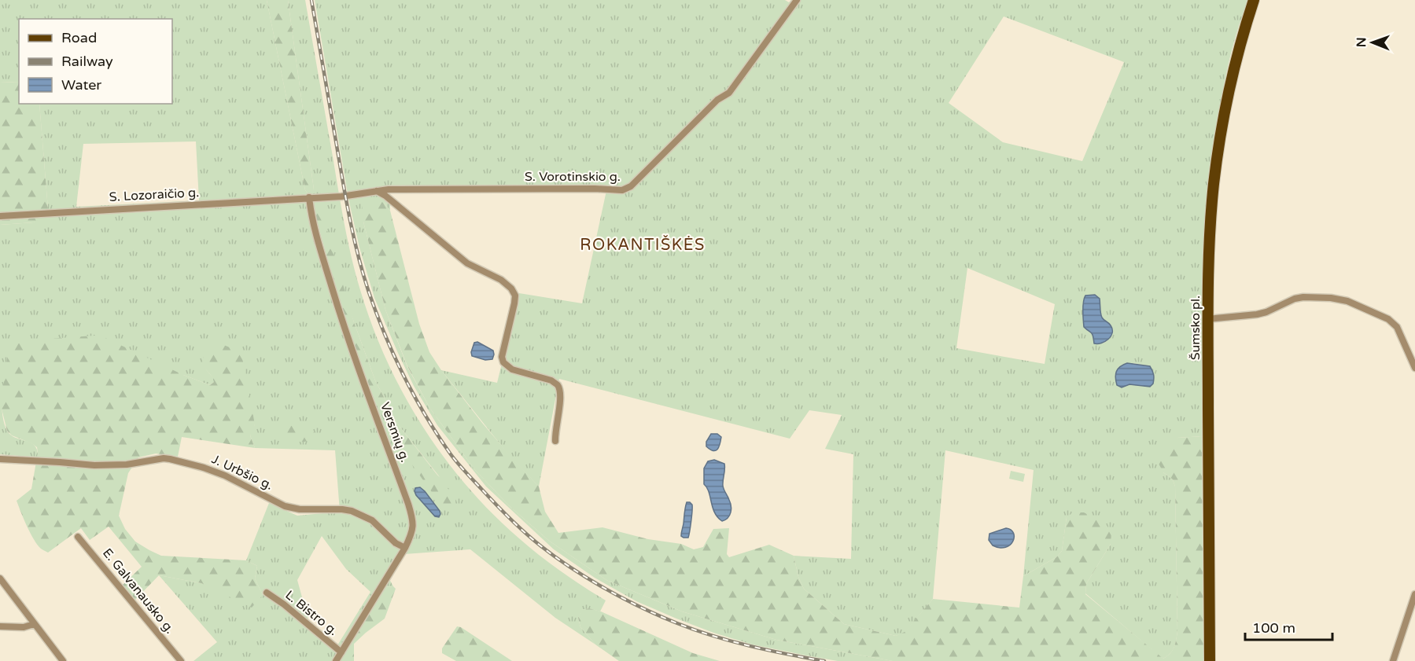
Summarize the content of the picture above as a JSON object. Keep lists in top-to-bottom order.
{
  "streets": {
    "main road": ["Šumsko pl."],
    "street": [
      "S. Vorotinskio g.",
      "S. Lozoraičio g.",
      "Versmių g.",
      "J. Urbšio g.",
      "E. Galvanausko g.",
      "L. Bistro g."
    ]
  },
  "crossings": [
    ["S. Vorotinskio g.", "S. Lozoraičio g."],
    ["S. Vorotinskio g.", "Versmių g."],
    ["S. Lozoraičio g.", "Versmių g."],
    ["Versmių g.", "J. Urbšio g."],
    ["Versmių g.", "L. Bistro g."]
  ],
  "districts": ["ROKANTIŠKĖS"],
  "legend": ["Road", "Railway", "Water"],
  "scale_bar": "100 m",
  "north": "left"
}
